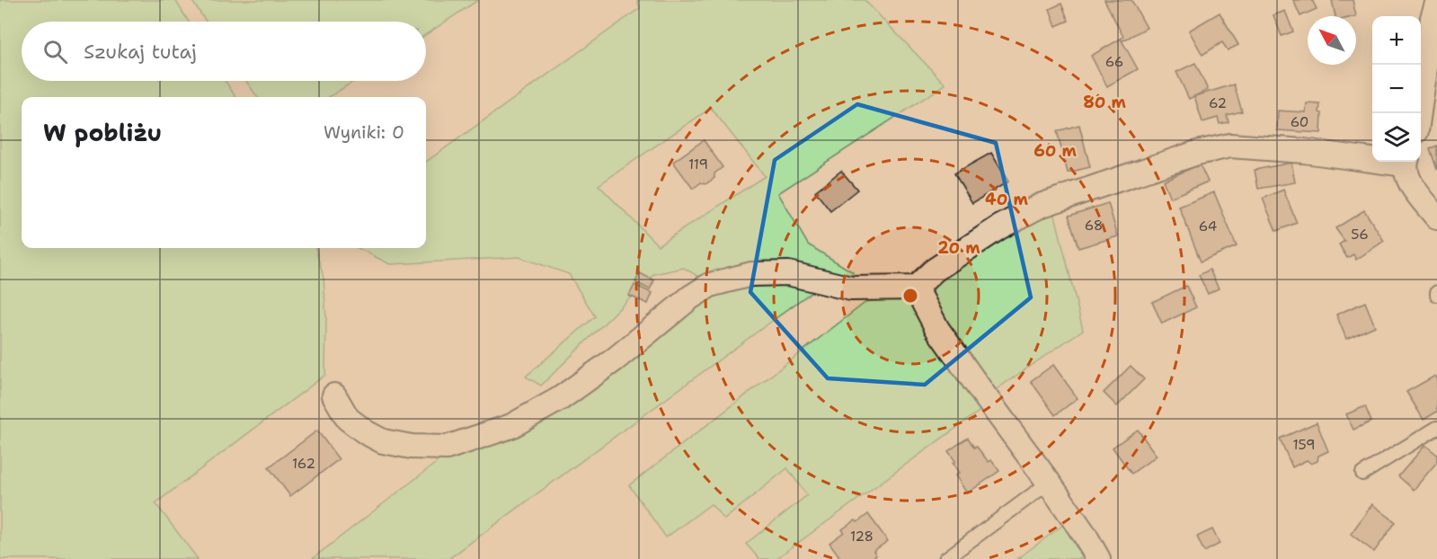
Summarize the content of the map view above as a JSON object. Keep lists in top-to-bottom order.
{
  "house_numbers": [
    "66",
    "62",
    "60",
    "119",
    "68",
    "64",
    "56",
    "159",
    "162",
    "128"
  ],
  "north": "top left",
  "page": {
    "map_buttons": ["+", "−"],
    "search": "Szukaj tutaj",
    "heading": ["W pobliżu", "Wyniki: 0"]
  },
  "rings": [
    "80 m",
    "60 m",
    "40 m",
    "20 m"
  ]
}
